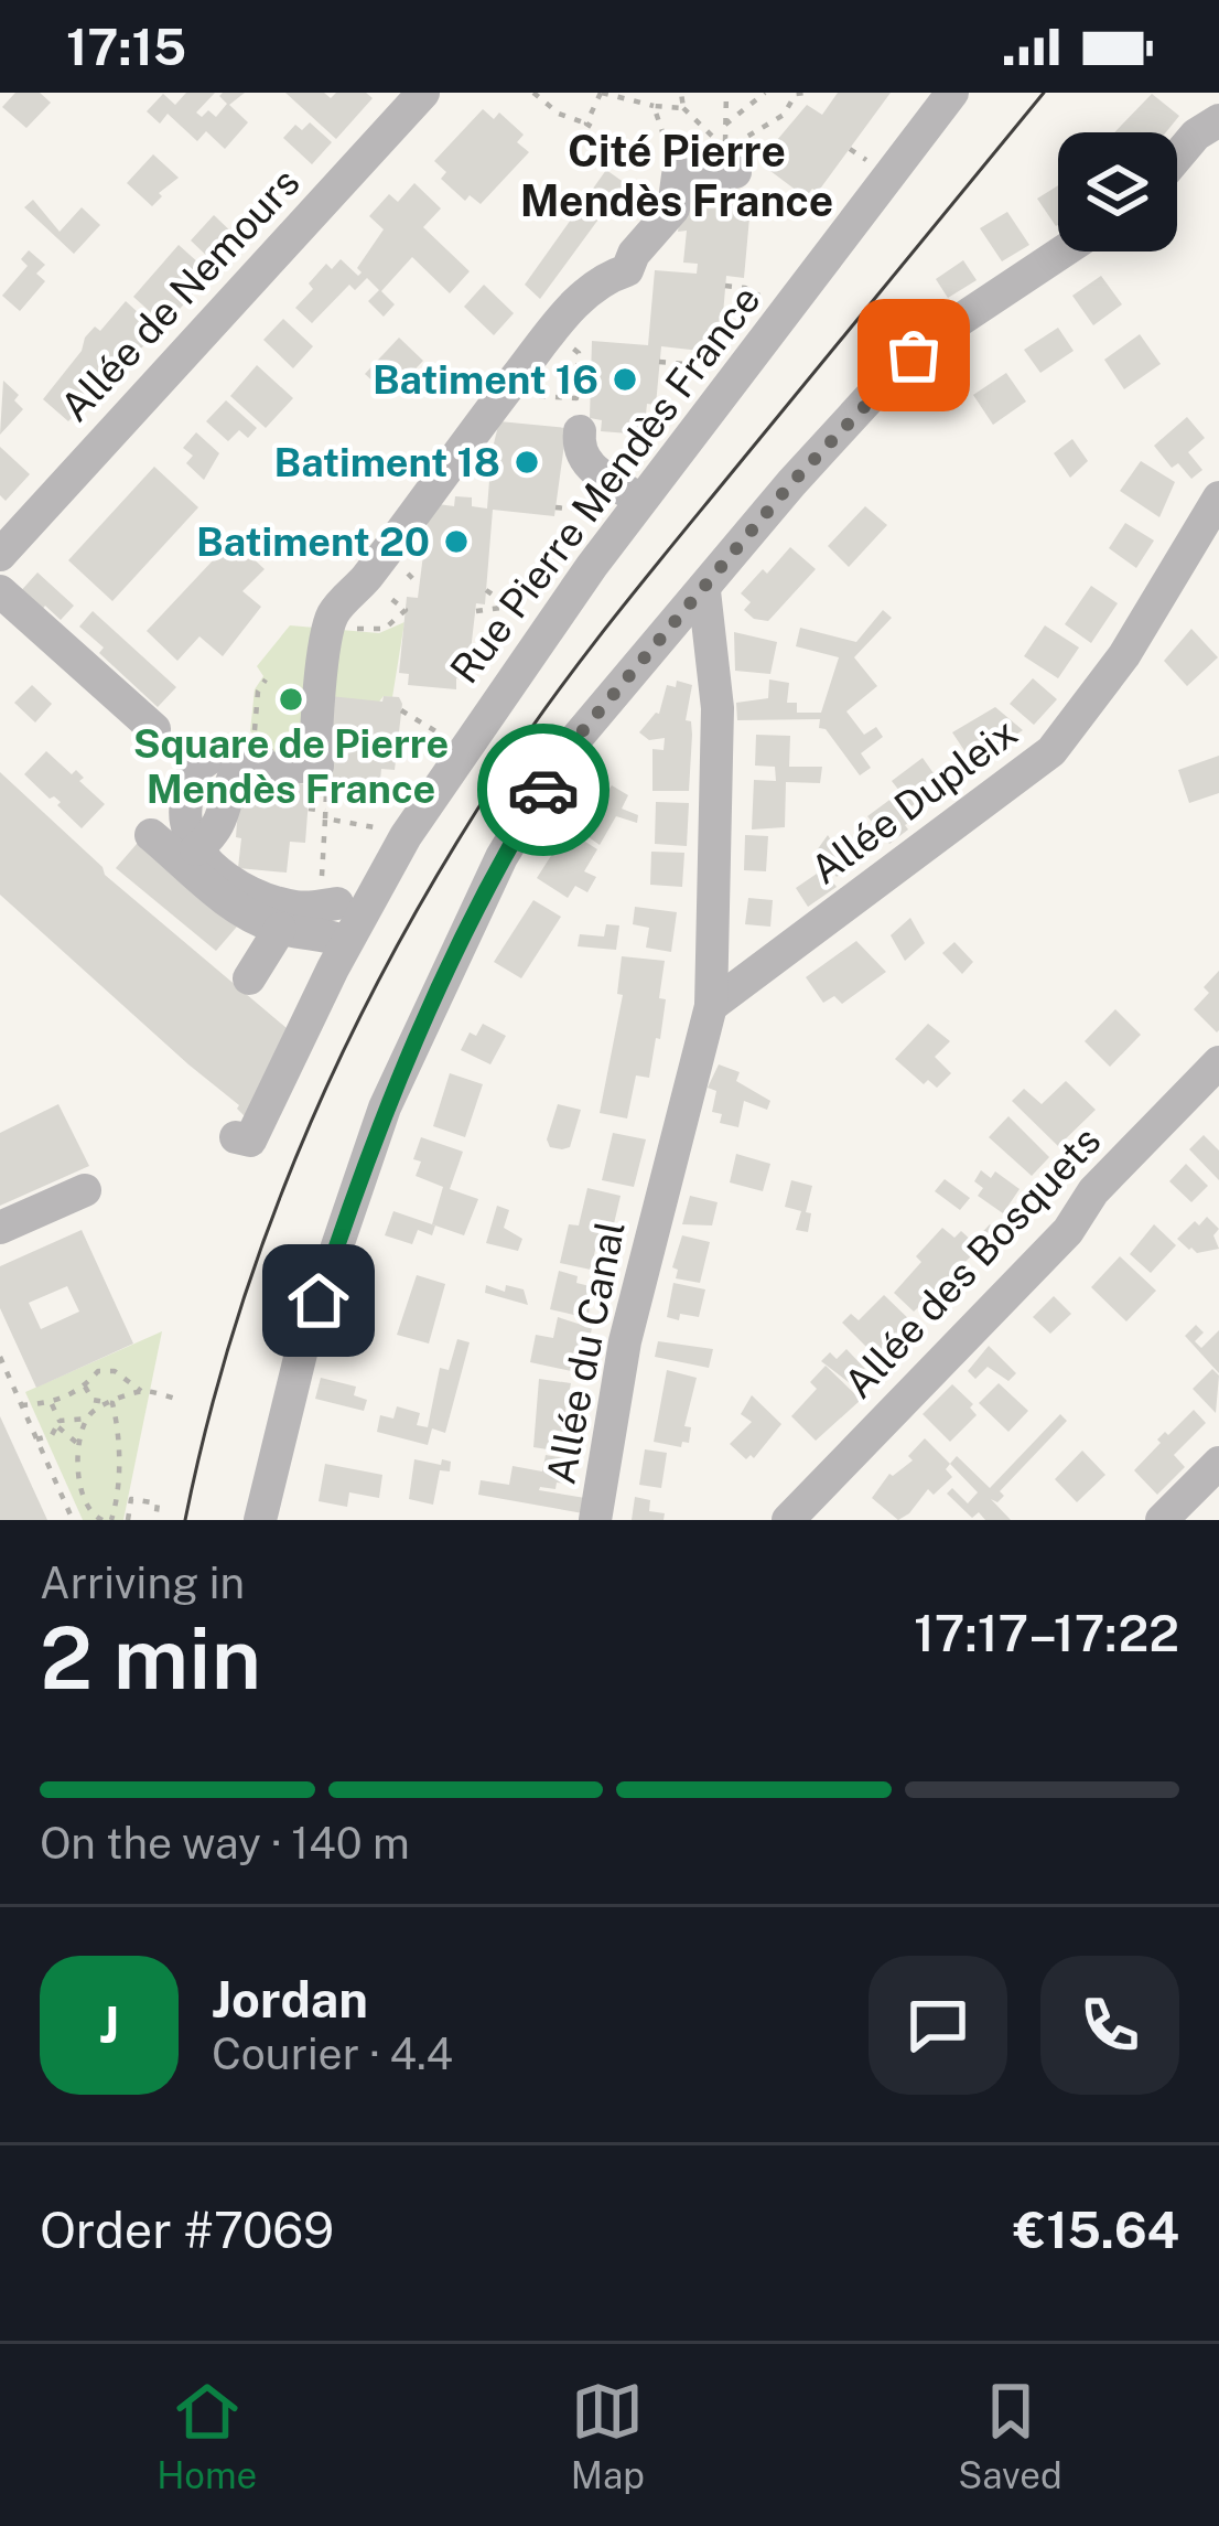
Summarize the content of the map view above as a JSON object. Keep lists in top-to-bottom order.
{
  "streets": {
    "street": [
      "Allée de Nemours",
      "Rue Pierre Mendès France",
      "Allée Dupleix",
      "Allée des Bosquets",
      "Allée du Canal"
    ]
  },
  "crossings": [
    ["Allée Dupleix", "Allée du Canal"]
  ],
  "districts": ["Cité Pierre Mendès France"],
  "places": [
    "Batiment 16",
    "Batiment 18",
    "Batiment 20",
    "Square de Pierre Mendès France"
  ],
  "page": {
    "status": "17:15",
    "heading": ["2 min", "Arriving in", "17:17–17:22"],
    "panel": [
      "Jordan",
      "Courier · 4.4",
      "Order #7069",
      "€15.64"
    ],
    "bar": "On the way · 140 m",
    "round": "J",
    "tabs": ["Home", "Map", "Saved"]
  }
}
